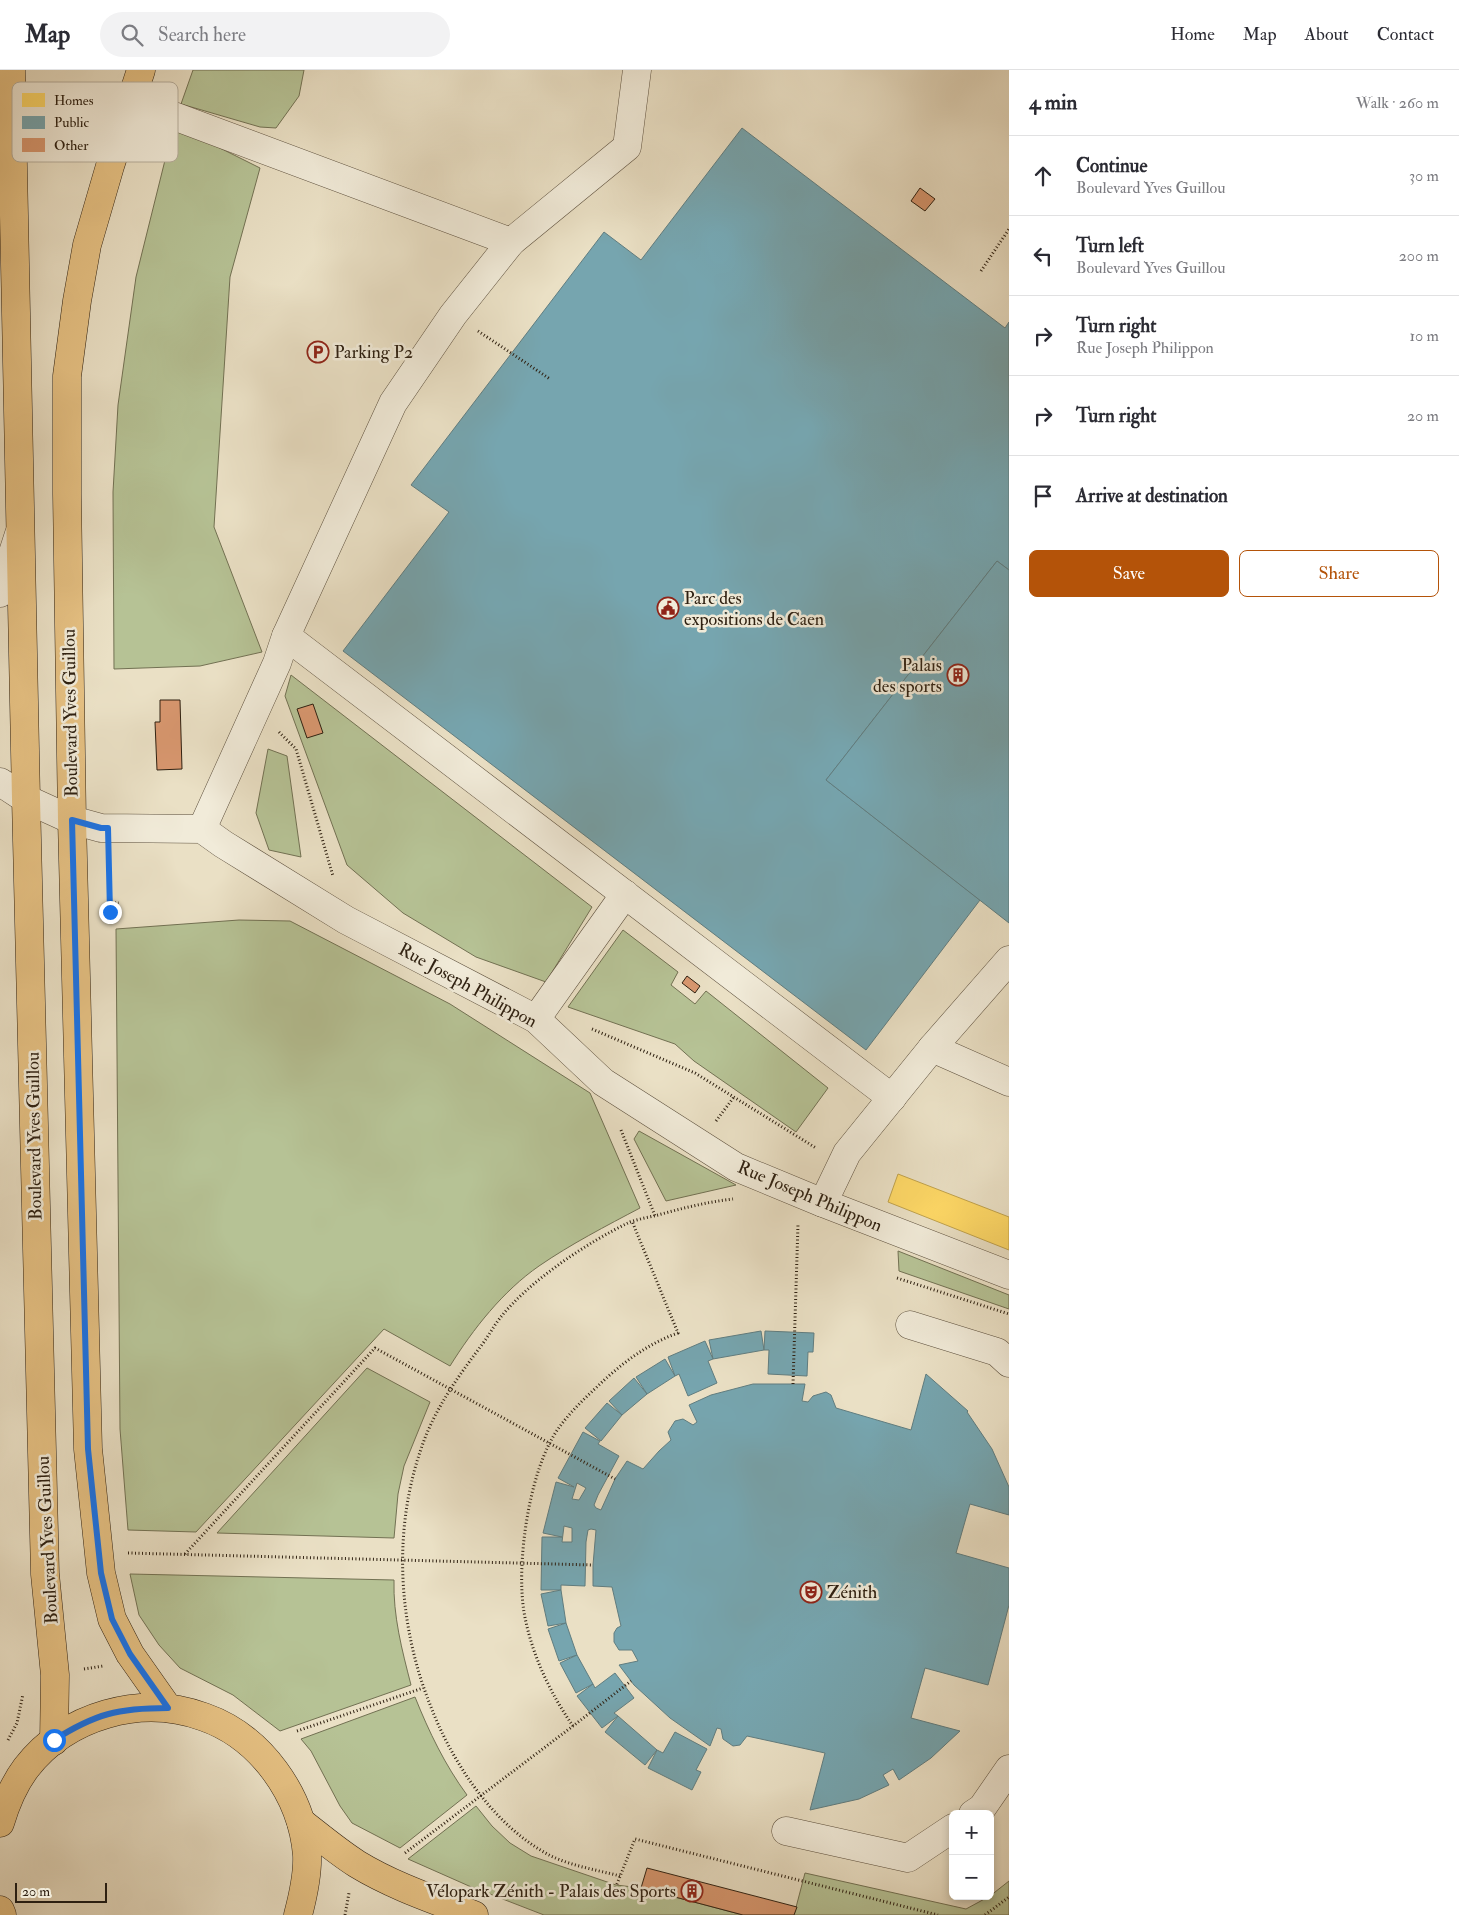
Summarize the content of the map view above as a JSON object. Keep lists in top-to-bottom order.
{
  "streets": {
    "main road": ["Boulevard Yves Guillou"],
    "street": ["Rue Joseph Philippon"]
  },
  "places": {
    "parking": ["Parking P2"],
    "public building": ["Parc des expositions de Caen"],
    "building": ["Palais des sports", "Vélopark Zénith - Palais des Sports"],
    "theatre": ["Zénith"]
  },
  "legend": ["Homes", "Public", "Other"],
  "scale_bar": "20 m",
  "page": {
    "header": "Map",
    "search": "Search here",
    "nav": [
      "Home",
      "Map",
      "About",
      "Contact"
    ],
    "heading": ["4 min", "Walk · 260 m"],
    "list": [
      ["Continue", "Boulevard Yves Guillou", "30 m"],
      ["Turn left", "Boulevard Yves Guillou", "200 m"],
      ["Turn right", "Rue Joseph Philippon", "10 m"],
      ["Turn right", "20 m"],
      "Arrive at destination"
    ],
    "buttons": ["Save", "Share"],
    "map_buttons": ["+", "−"],
    "scale": "20 m"
  }
}
